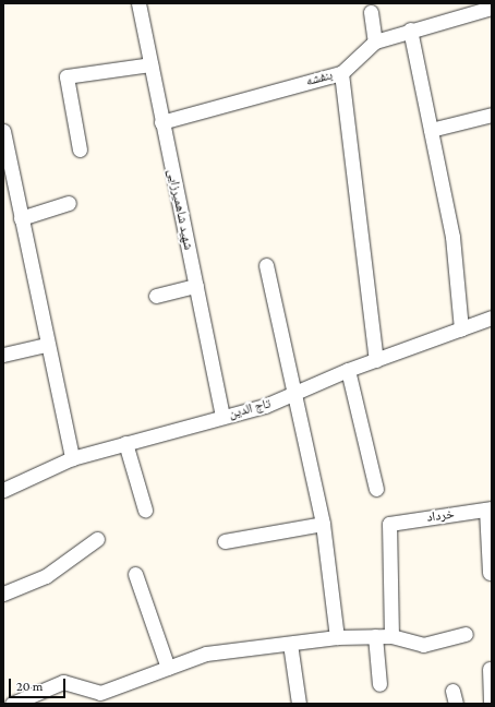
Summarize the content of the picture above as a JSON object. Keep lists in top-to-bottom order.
{
  "streets": {
    "street": [
      "بنفشه",
      "شهید شاهمیرزایی",
      "تاج الدین",
      "خرداد"
    ]
  },
  "crossings": [
    ["بنفشه", "شهید شاهمیرزایی"],
    ["شهید شاهمیرزایی", "تاج الدین"]
  ],
  "scale_bar": "20 m"
}
